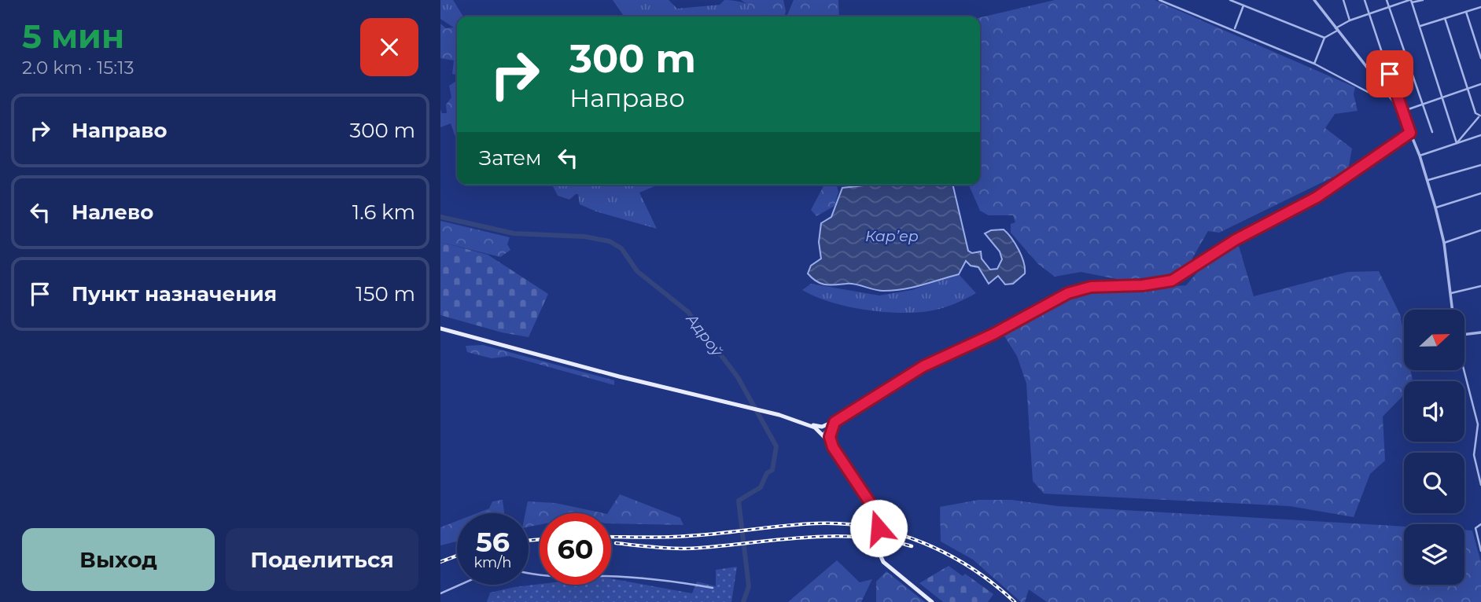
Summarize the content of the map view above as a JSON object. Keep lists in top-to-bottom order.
{
  "water": ["Карʼер", "Адроў"],
  "north": "right",
  "page": {
    "heading": ["5 мин", "2.0 km · 15:13"],
    "turn": ["300 m", "Направо"],
    "list": [
      {
        "name": "Направо",
        "value": "300 m"
      },
      {
        "name": "Налево",
        "value": "1.6 km"
      },
      {
        "name": "Пункт назначения",
        "value": "150 m"
      }
    ],
    "then": "Затем",
    "speed": "56 km/h",
    "limit": "60",
    "buttons": ["Выход", "Поделиться"]
  }
}
